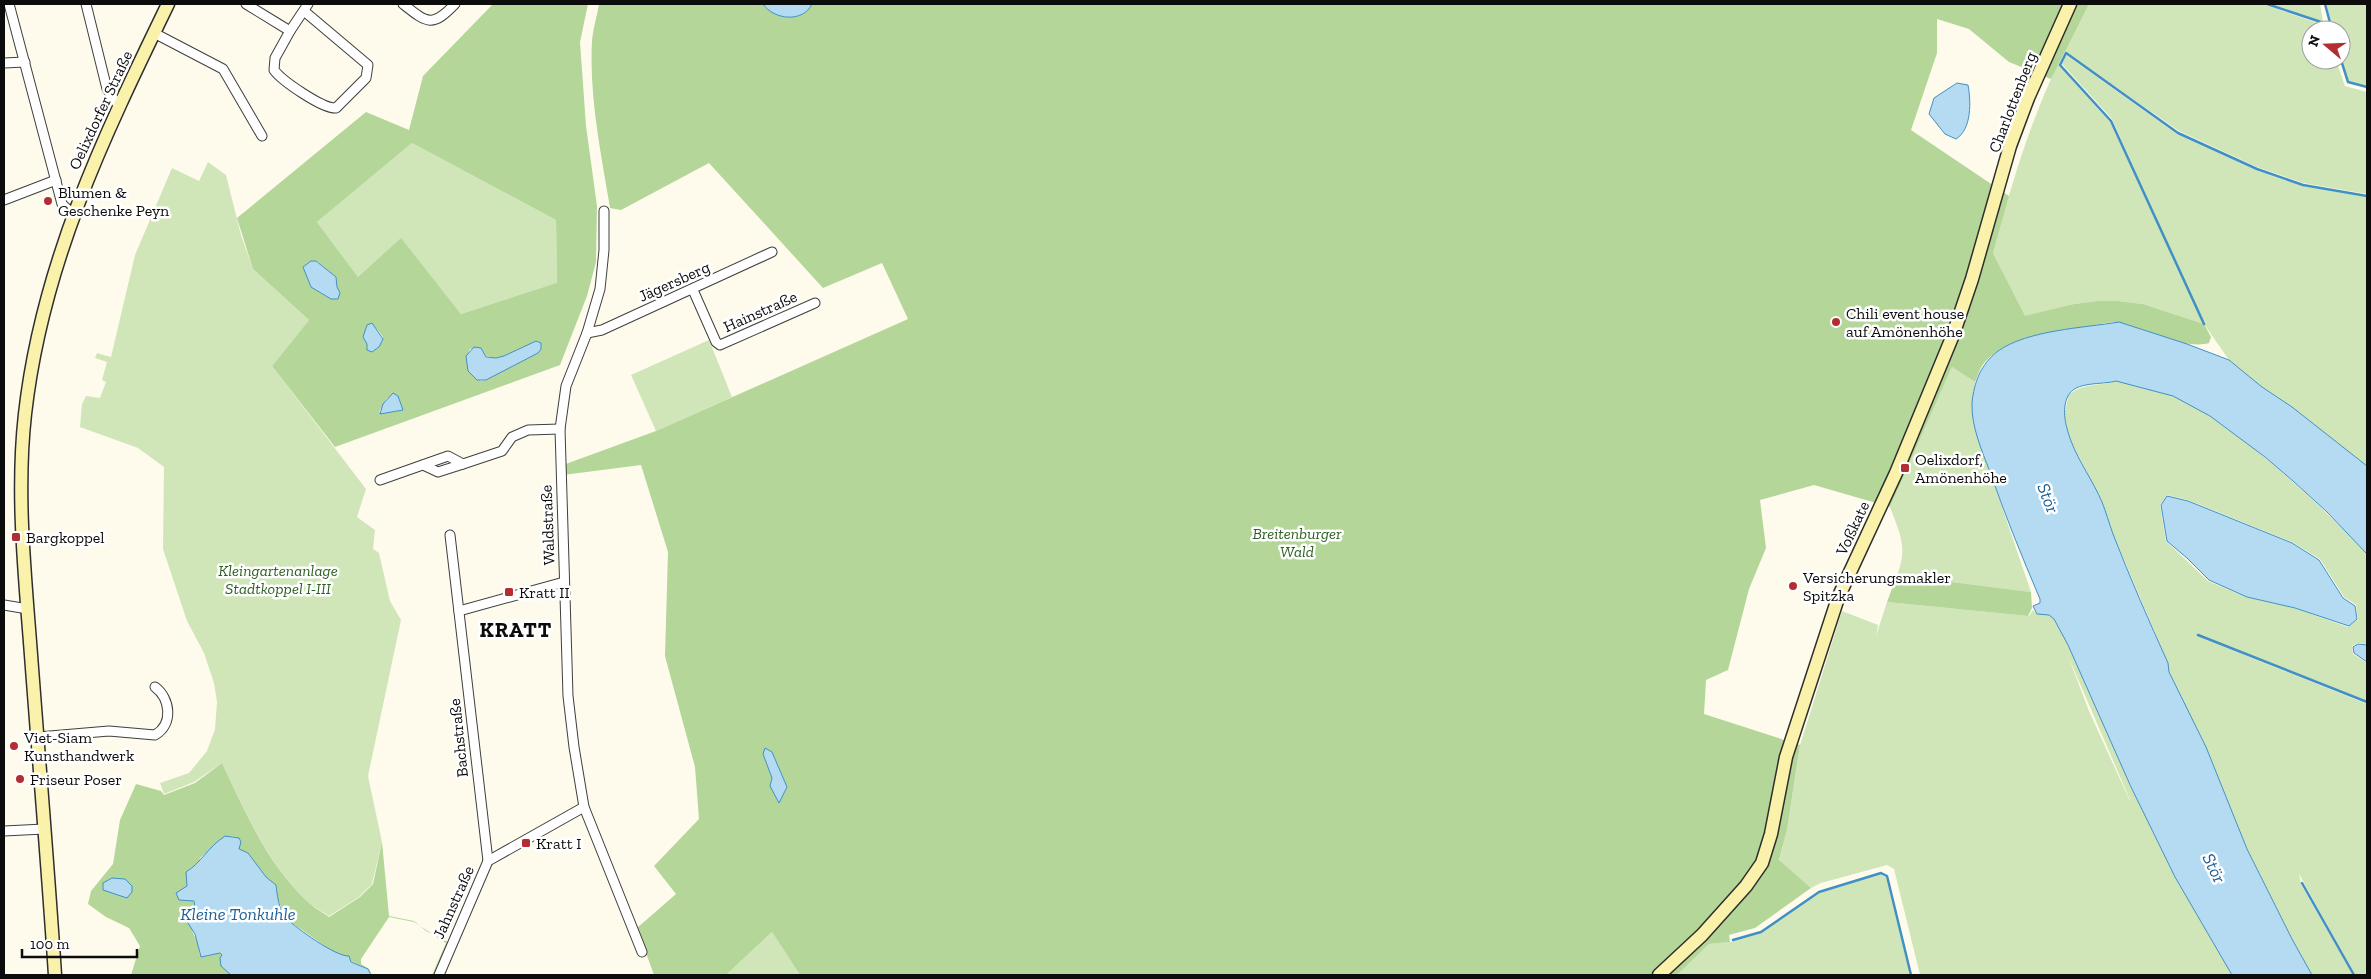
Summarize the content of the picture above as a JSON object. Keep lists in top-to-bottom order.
{
  "streets": {
    "main road": ["Charlottenberg", "Oelixdorfer Straße", "Voßkate"],
    "street": [
      "Jägersberg",
      "Hainstraße",
      "Waldstraße",
      "Bachstraße",
      "Jahnstraße"
    ]
  },
  "crossings": [
    ["Charlottenberg", "Voßkate"],
    ["Jägersberg", "Hainstraße"],
    ["Jägersberg", "Waldstraße"],
    ["Waldstraße", "Jahnstraße"],
    ["Bachstraße", "Jahnstraße"]
  ],
  "districts": ["KRATT"],
  "water": ["Stör", "Kleine Tonkuhle"],
  "parks": ["Breitenburger Wald", "Kleingartenanlage Stadtkoppel I-III"],
  "places": {
    "other": [
      "Blumen & Geschenke Peyn",
      "Chili event house auf Amönenhöhe",
      "Versicherungsmakler Spitzka",
      "Viet-Siam Kunsthandwerk",
      "Friseur Poser"
    ],
    "transit": [
      "Oelixdorf, Amönenhöhe",
      "Bargkoppel",
      "Kratt II",
      "Kratt I"
    ]
  },
  "scale_bar": "100 m",
  "north": "left"
}
